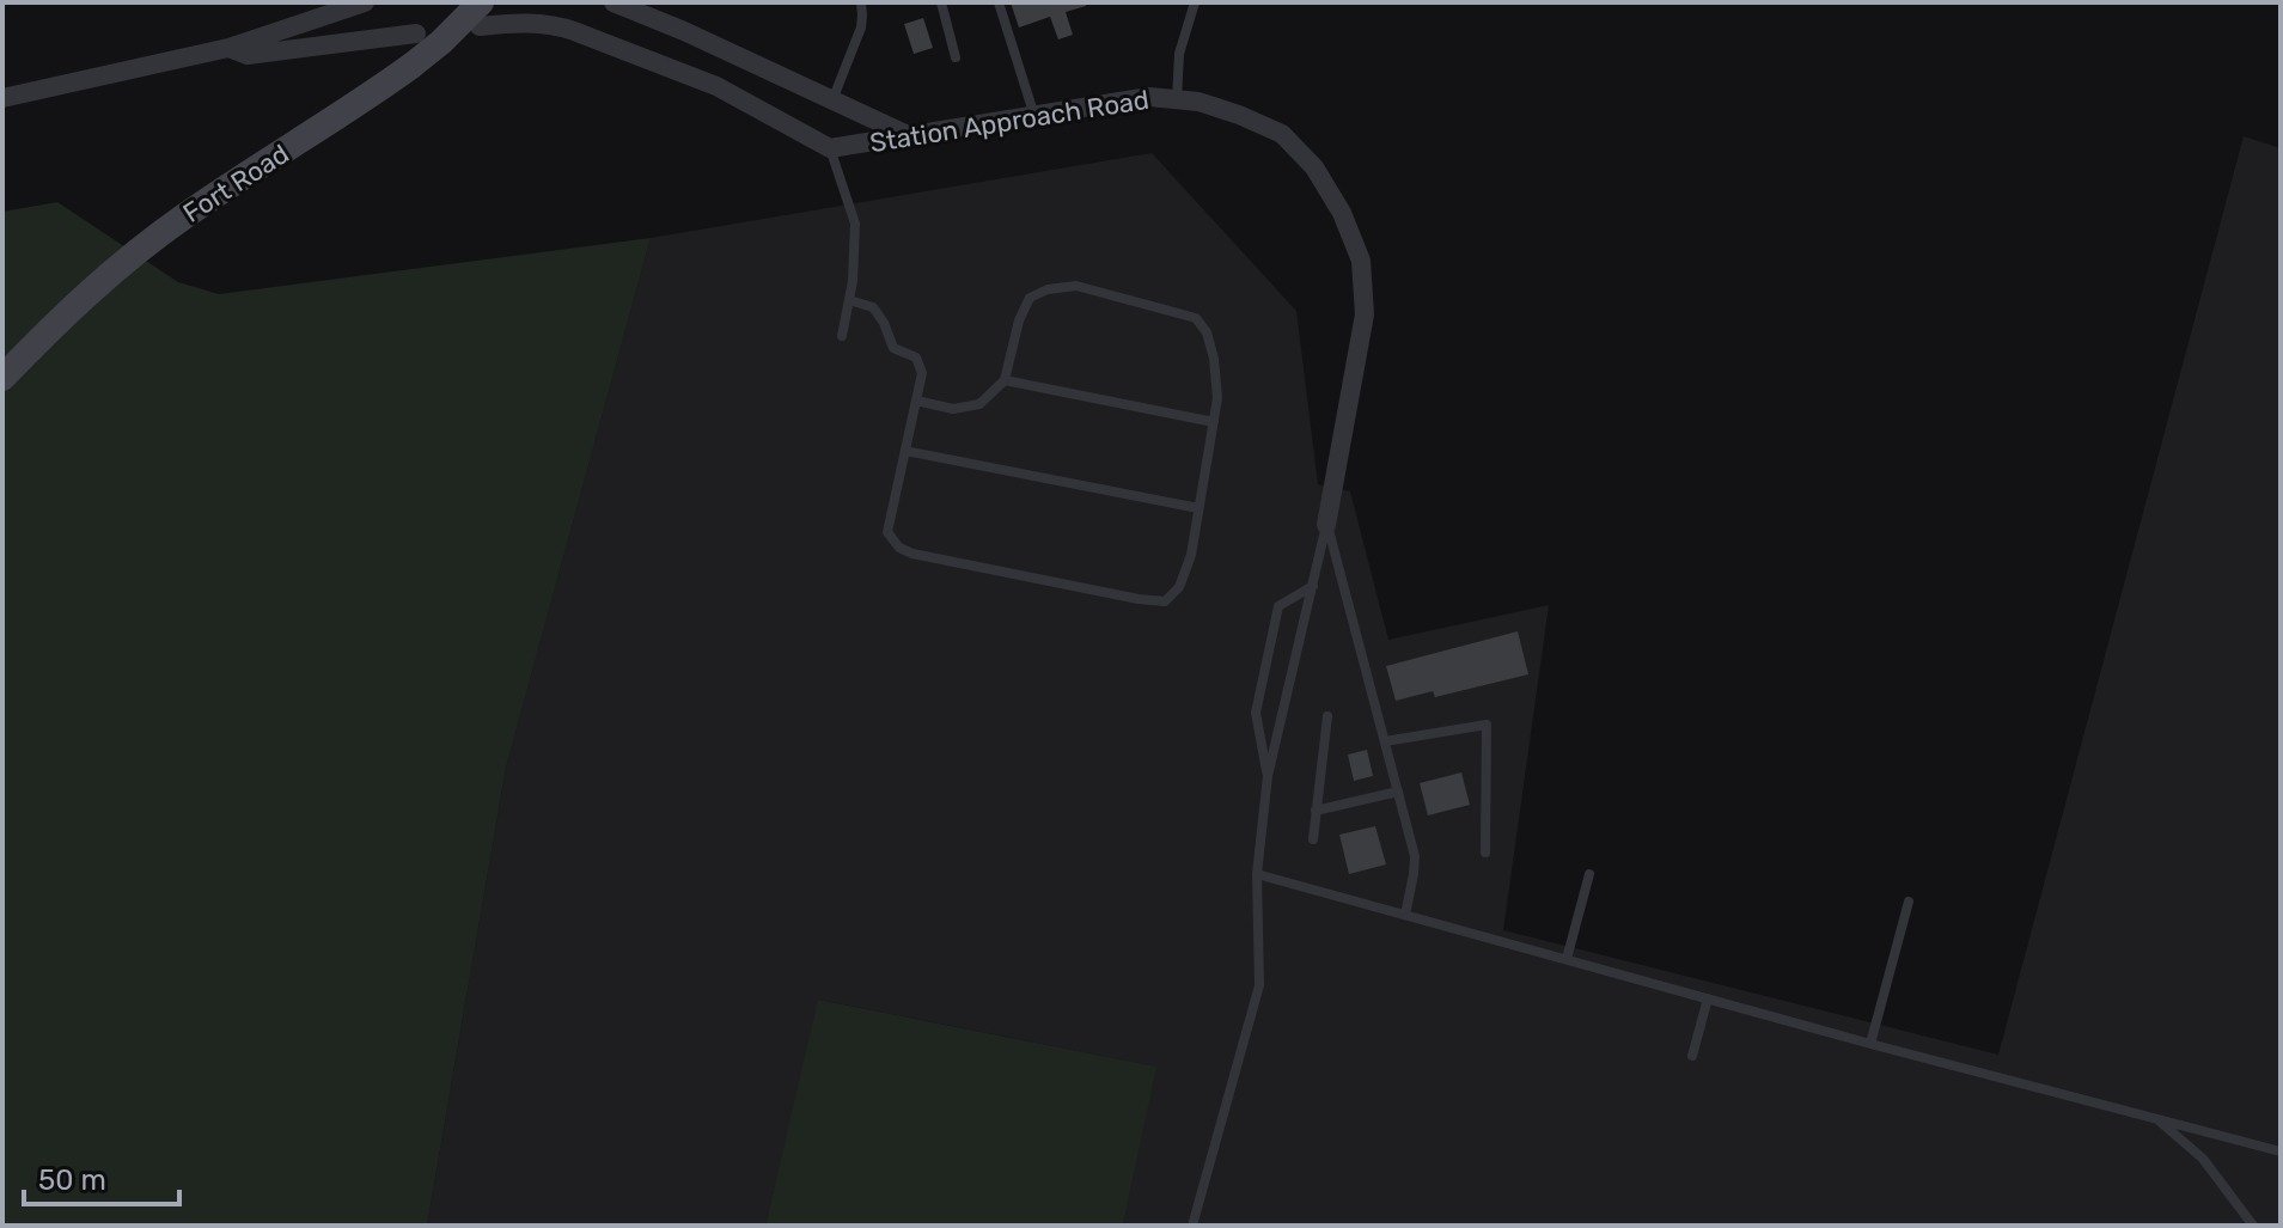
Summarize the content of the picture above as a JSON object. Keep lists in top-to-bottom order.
{
  "streets": {
    "street": ["Station Approach Road", "Fort Road"]
  },
  "scale_bar": "50 m"
}
